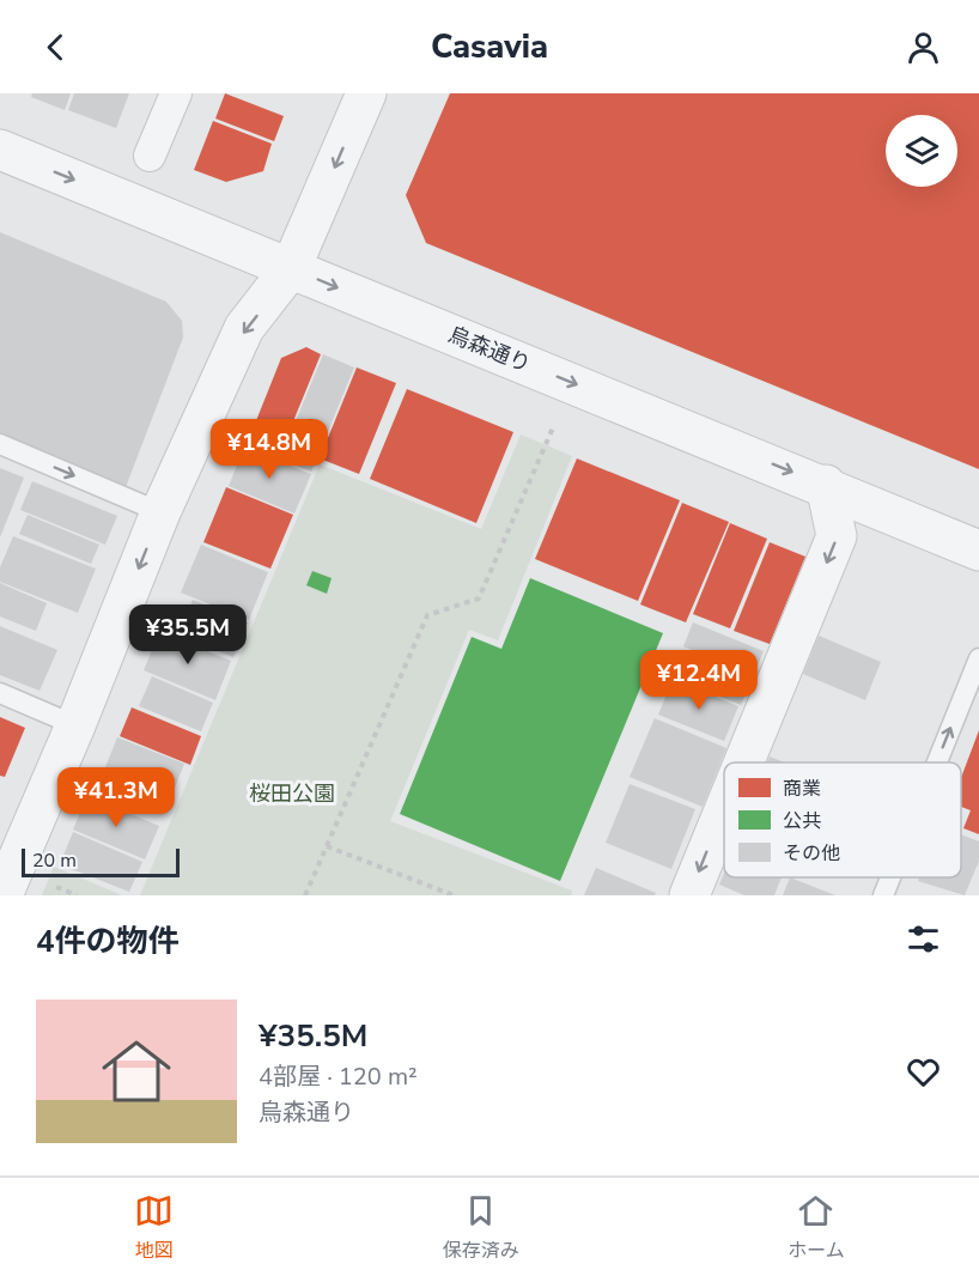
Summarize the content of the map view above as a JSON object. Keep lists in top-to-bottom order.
{
  "streets": {
    "street": ["烏森通り"]
  },
  "one_way": ["烏森通り"],
  "parks": ["桜田公園"],
  "legend": ["商業", "公共", "その他"],
  "scale_bar": "20 m",
  "page": {
    "header": "Casavia",
    "price": [
      "¥14.8M",
      "¥35.5M",
      "¥12.4M",
      "¥41.3M"
    ],
    "scale": "20 m",
    "heading": "4件の物件",
    "list": [
      {
        "name": "¥35.5M",
        "note": "4部屋 · 120 m² · 烏森通り"
      }
    ],
    "tabs": ["地図", "保存済み", "ホーム"]
  }
}
